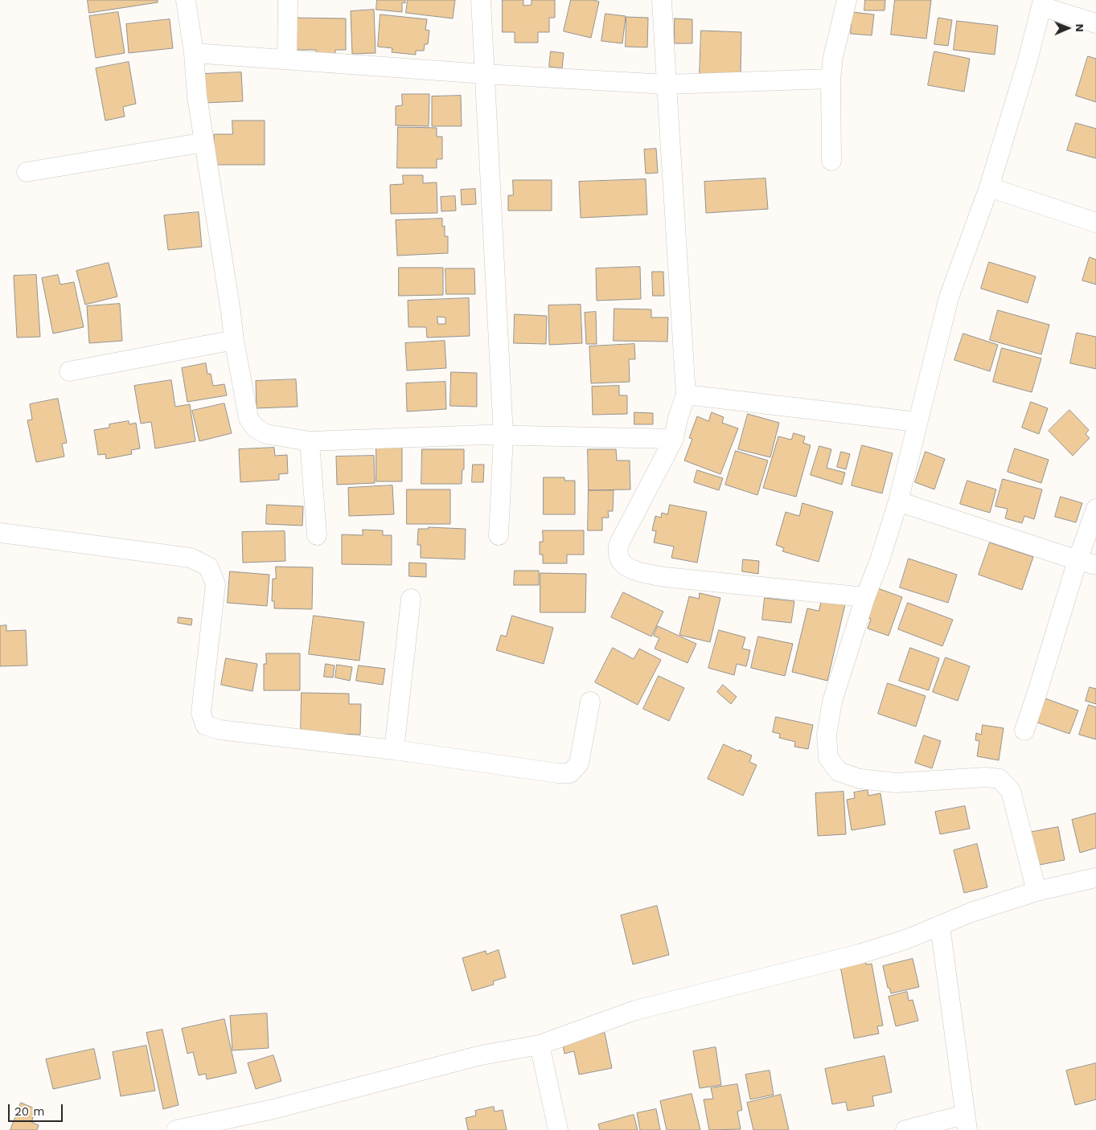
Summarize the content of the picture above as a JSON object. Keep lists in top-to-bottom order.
{
  "scale_bar": "20 m",
  "north": "right"
}
